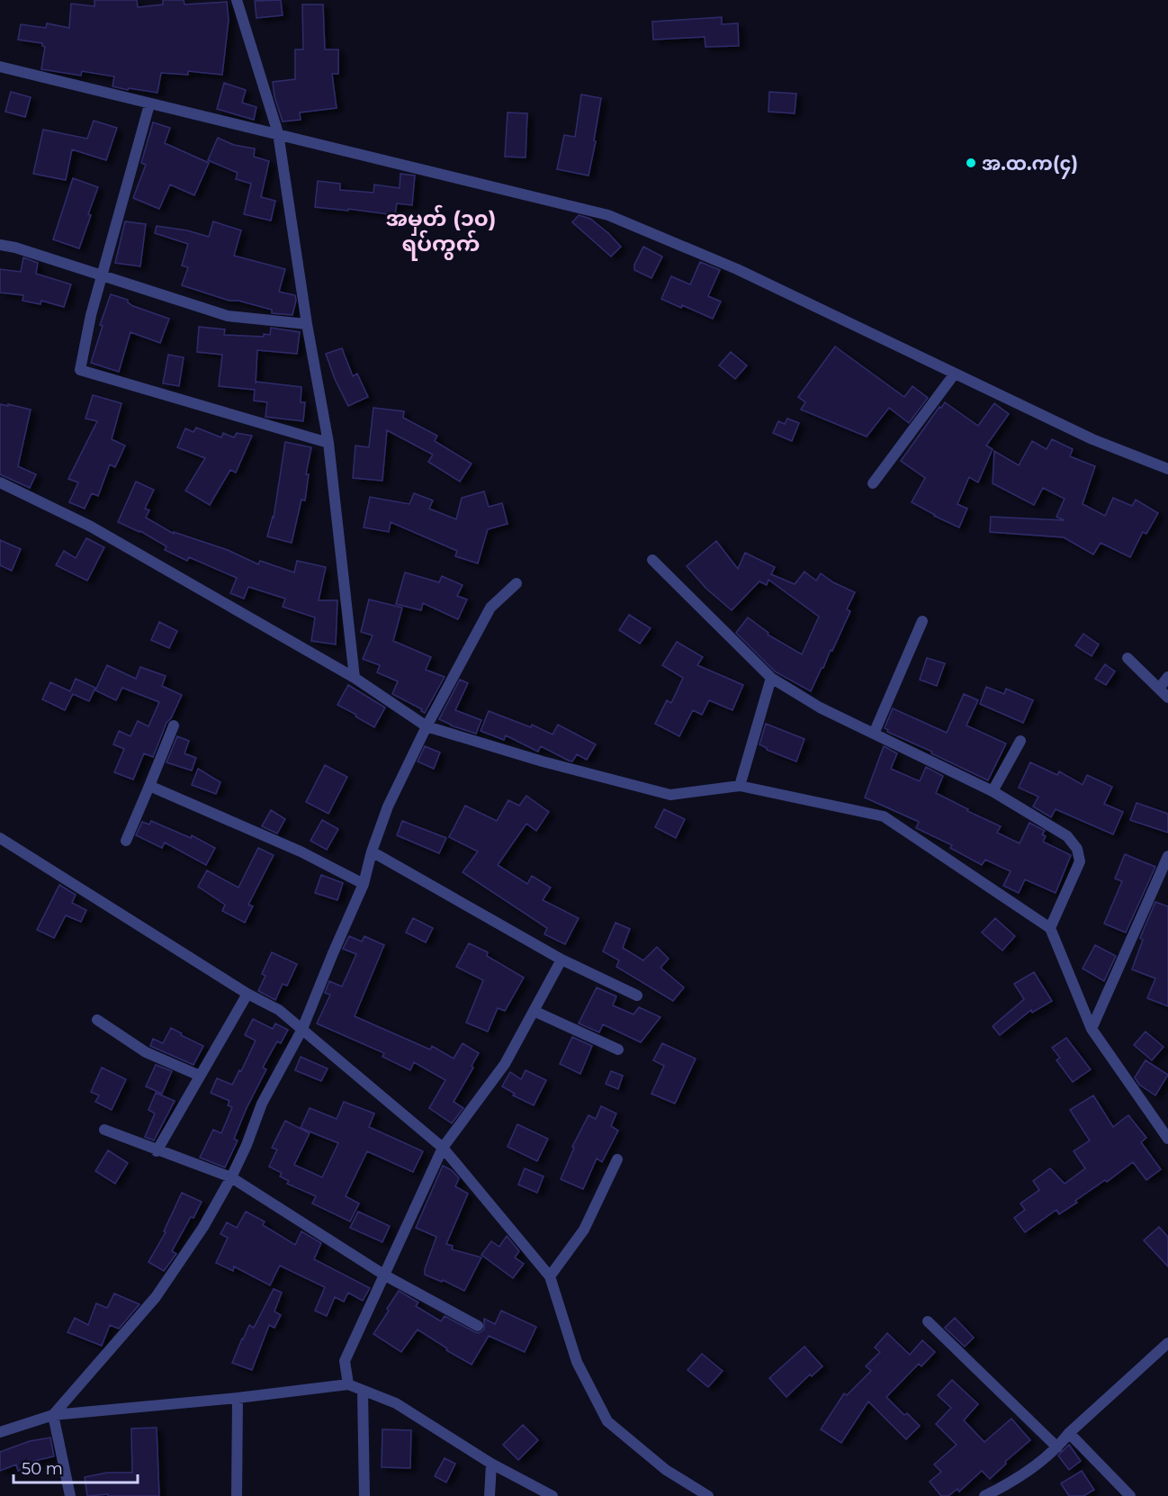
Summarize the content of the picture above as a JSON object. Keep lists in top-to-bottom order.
{
  "districts": ["အမှတ် (၁၀) ရပ်ကွက်"],
  "places": ["အ.ထ.က(၄)"],
  "scale_bar": "50 m"
}
